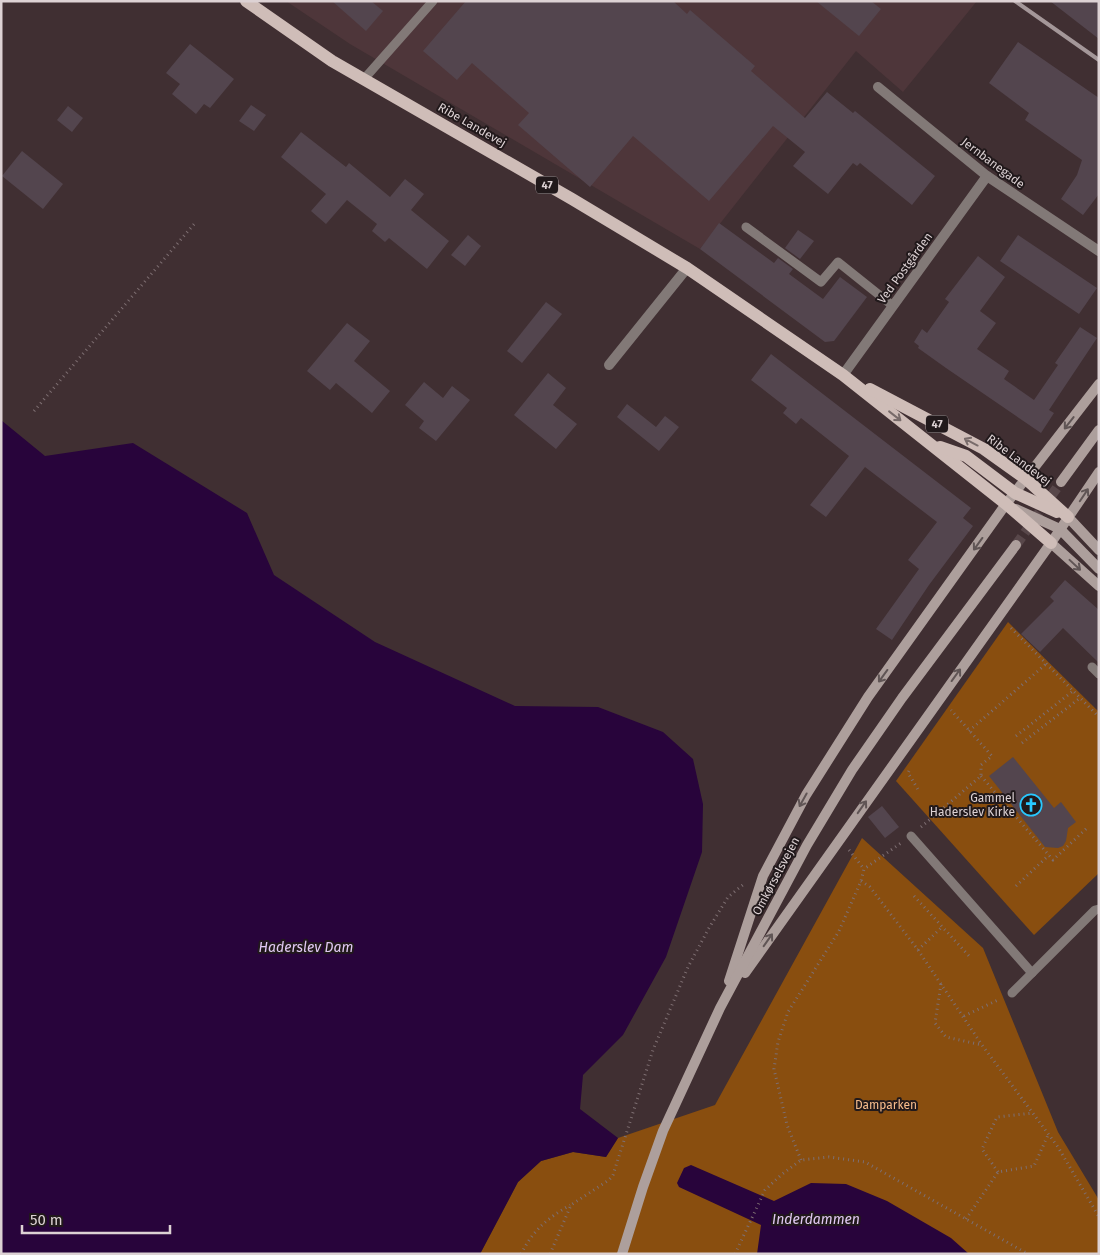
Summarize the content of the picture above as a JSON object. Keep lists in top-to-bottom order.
{
  "streets": {
    "main road": ["Ribe Landevej", "47", "Omkørselsvejen"],
    "street": ["Jernbanegade", "Ved Postgården"]
  },
  "crossings": [
    ["Ribe Landevej", "Ved Postgården"],
    ["Jernbanegade", "Ved Postgården"]
  ],
  "water": ["Haderslev Dam", "Inderdammen"],
  "parks": ["Damparken"],
  "places": {
    "church": ["Gammel Haderslev Kirke"]
  },
  "scale_bar": "50 m"
}
